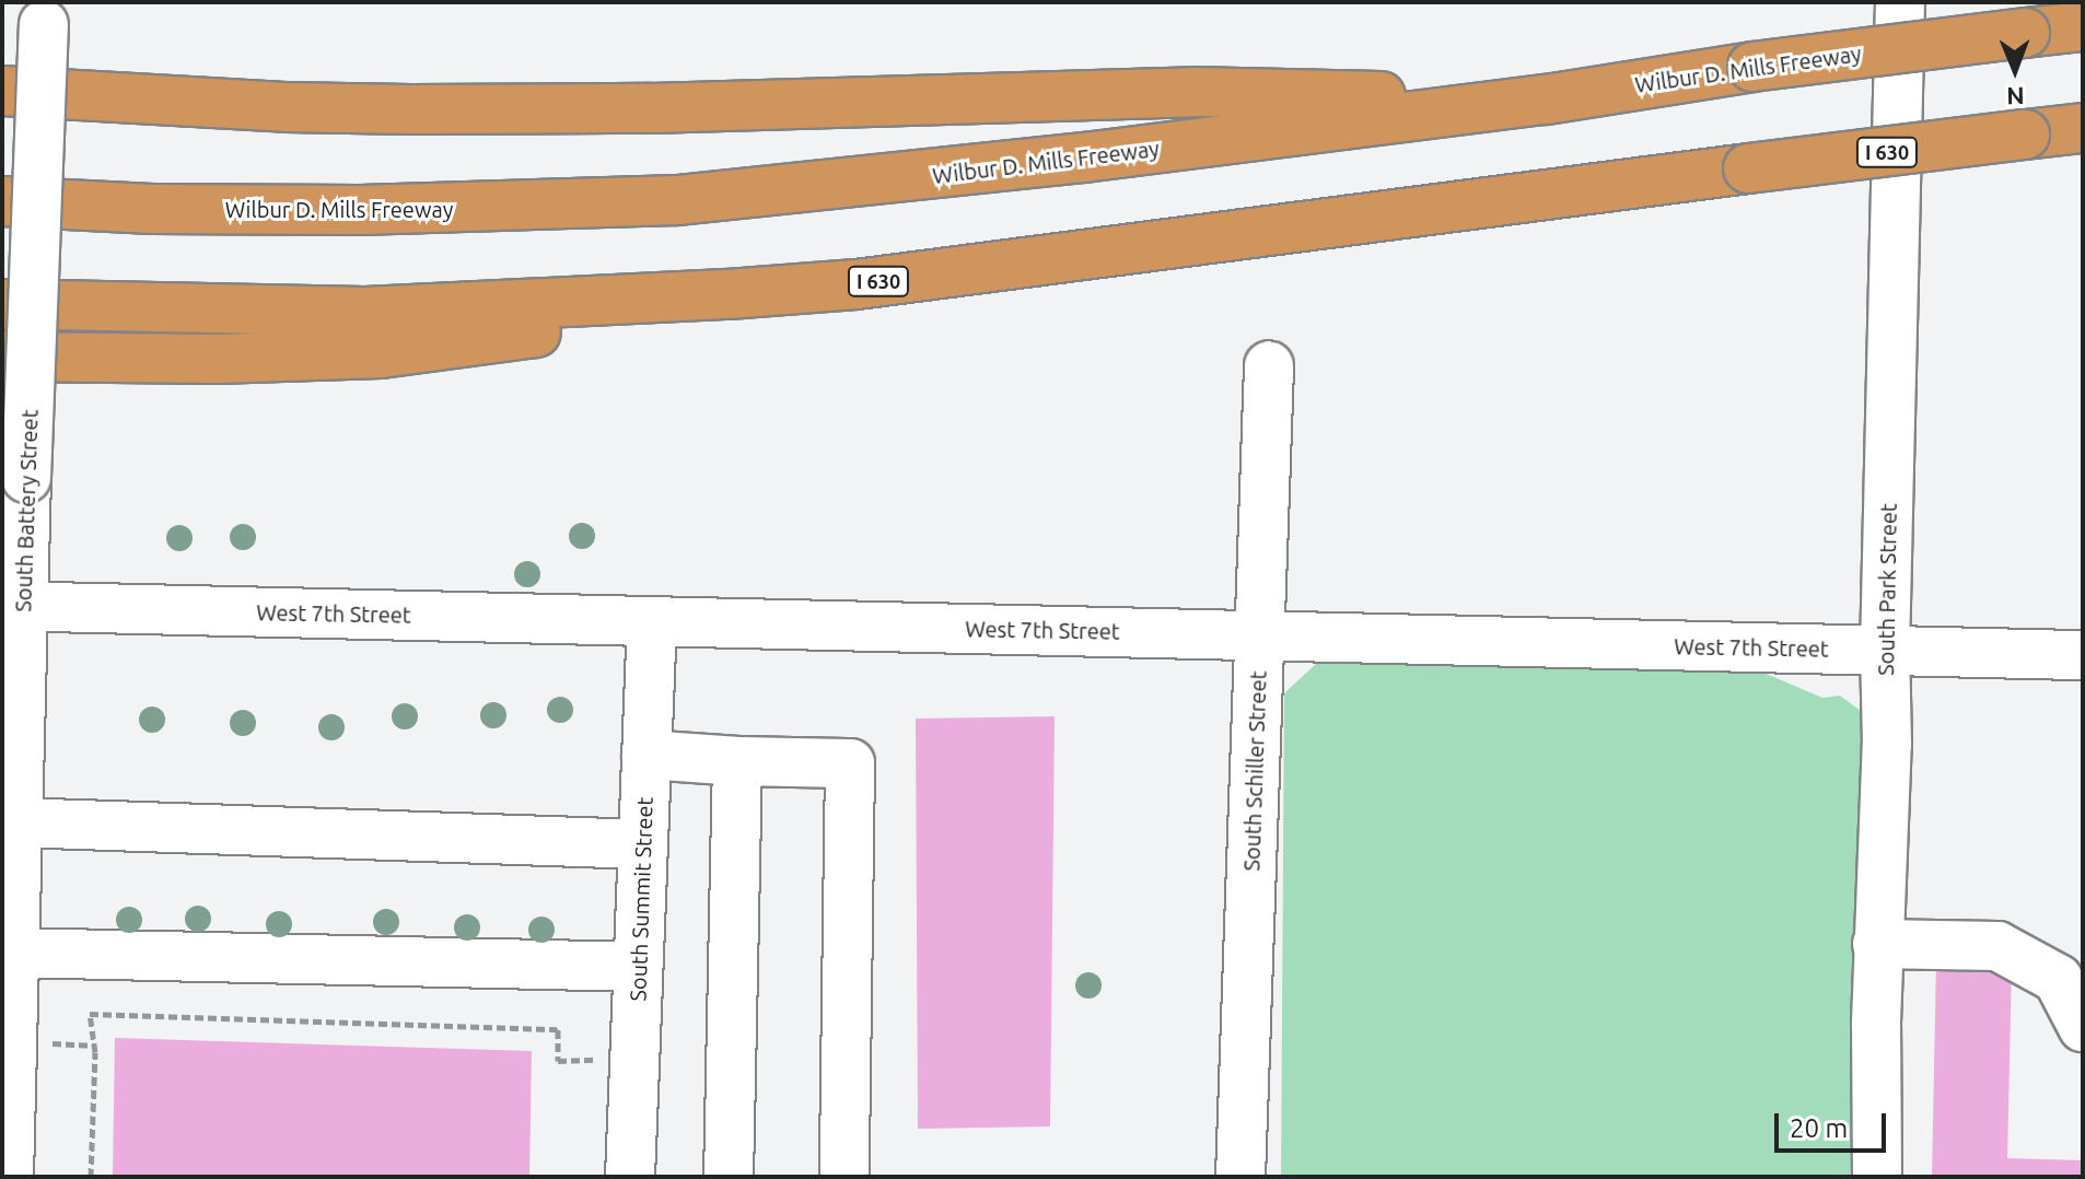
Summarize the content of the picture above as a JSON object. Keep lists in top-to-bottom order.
{
  "streets": {
    "highway": ["Wilbur D. Mills Freeway", "I 630"],
    "street": [
      "South Battery Street",
      "South Park Street",
      "West 7th Street",
      "South Schiller Street",
      "South Summit Street"
    ]
  },
  "crossings": [
    ["South Battery Street", "West 7th Street"],
    ["South Park Street", "West 7th Street"],
    ["West 7th Street", "South Schiller Street"],
    ["West 7th Street", "South Summit Street"]
  ],
  "scale_bar": "20 m",
  "north": "bottom"
}
